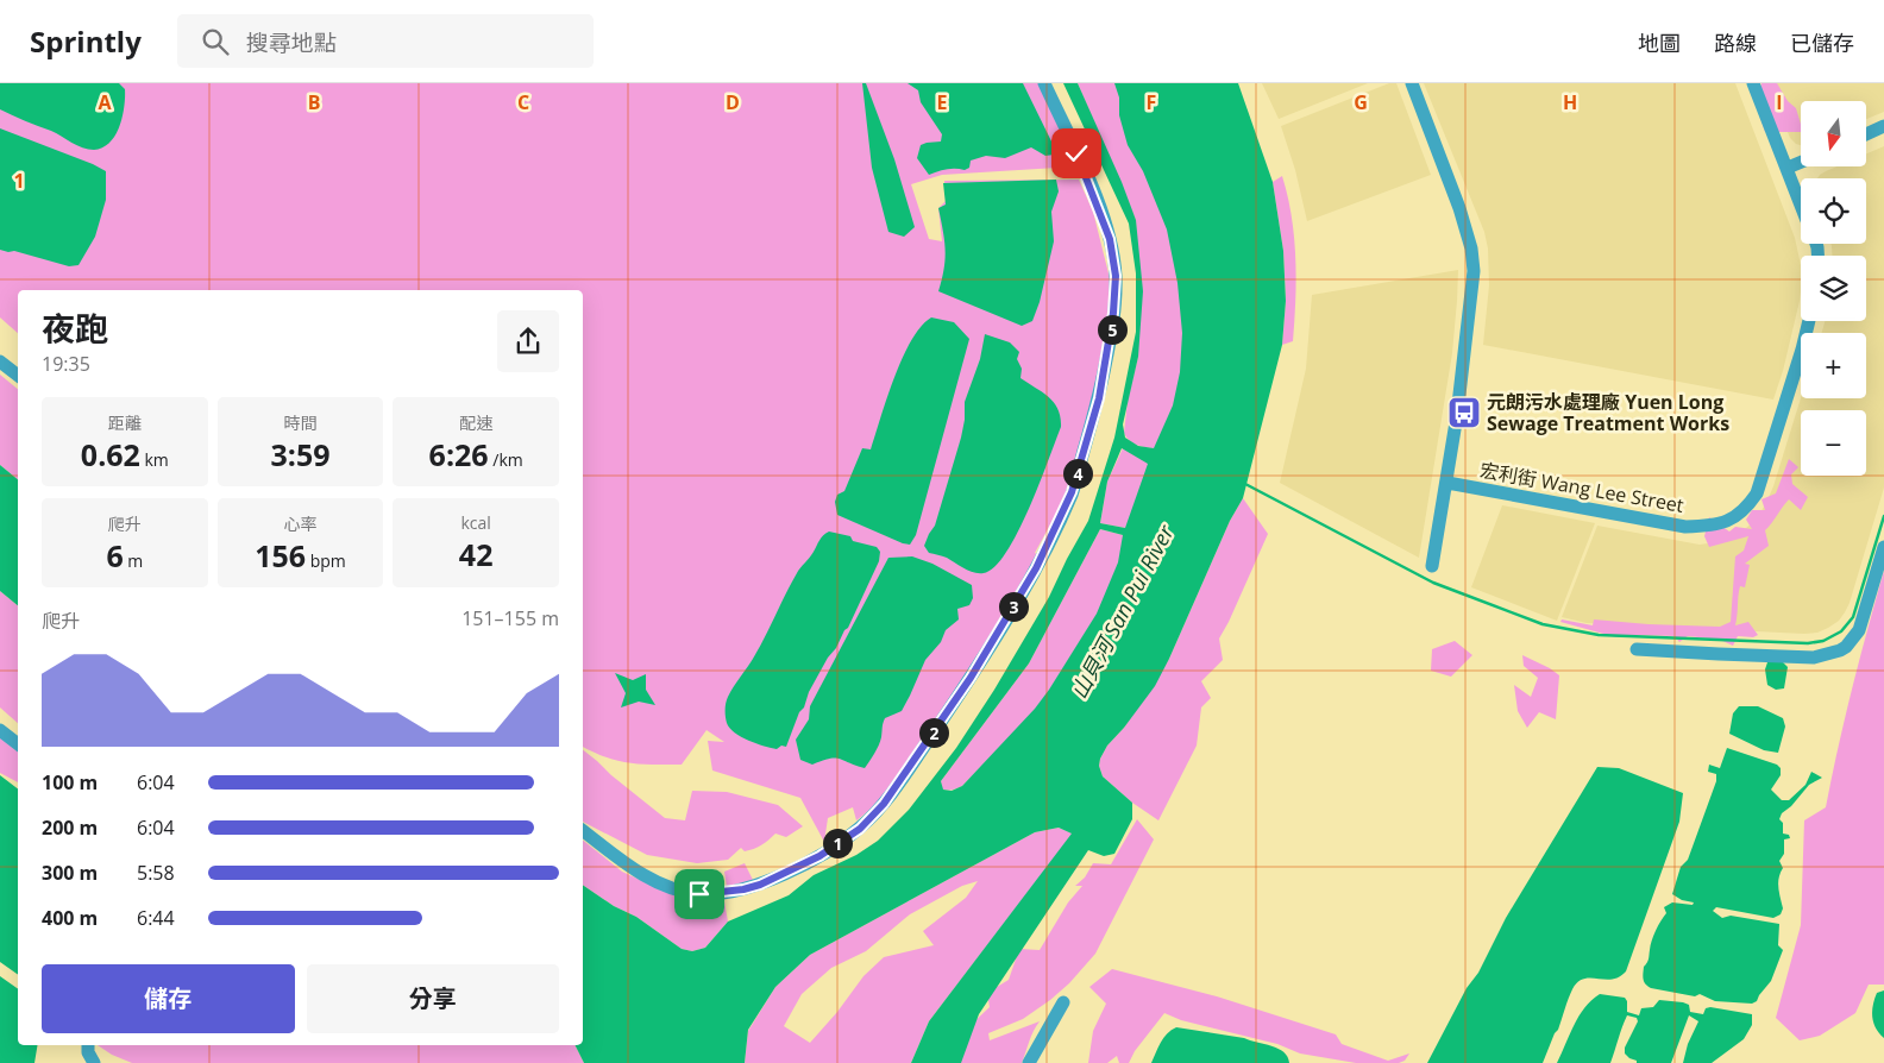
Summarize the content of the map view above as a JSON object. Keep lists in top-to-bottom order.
{
  "streets": {
    "street": ["宏利街 Wang Lee Street"]
  },
  "water": ["山貝河 San Pui River"],
  "places": {
    "bus stop": ["元朗污水處理廠 Yuen Long Sewage Treatment Works"]
  },
  "north": "bottom",
  "page": {
    "header": "Sprintly",
    "search": "搜尋地點",
    "nav": ["地圖", "路線", "已儲存"],
    "map_buttons": ["+", "−"],
    "heading": ["夜跑", "19:35"],
    "pins": [
      "5",
      "4",
      "3",
      "2",
      "1"
    ],
    "stats": [
      ["距離", "0.62 km"],
      ["時間", "3:59"],
      ["配速", "6:26 /km"],
      ["爬升", "6 m"],
      ["心率", "156 bpm"],
      ["kcal", "42"]
    ],
    "chart": ["爬升", "151–155 m"],
    "list": [
      {
        "name": "100 m",
        "note": "6:04"
      },
      {
        "name": "200 m",
        "note": "6:04"
      },
      {
        "name": "300 m",
        "note": "5:58"
      },
      {
        "name": "400 m",
        "note": "6:44"
      }
    ],
    "buttons": ["儲存", "分享"]
  },
  "grid": {
    "columns": [
      "A",
      "B",
      "C",
      "D",
      "E",
      "F",
      "G",
      "H",
      "I"
    ],
    "rows": ["1"]
  }
}
